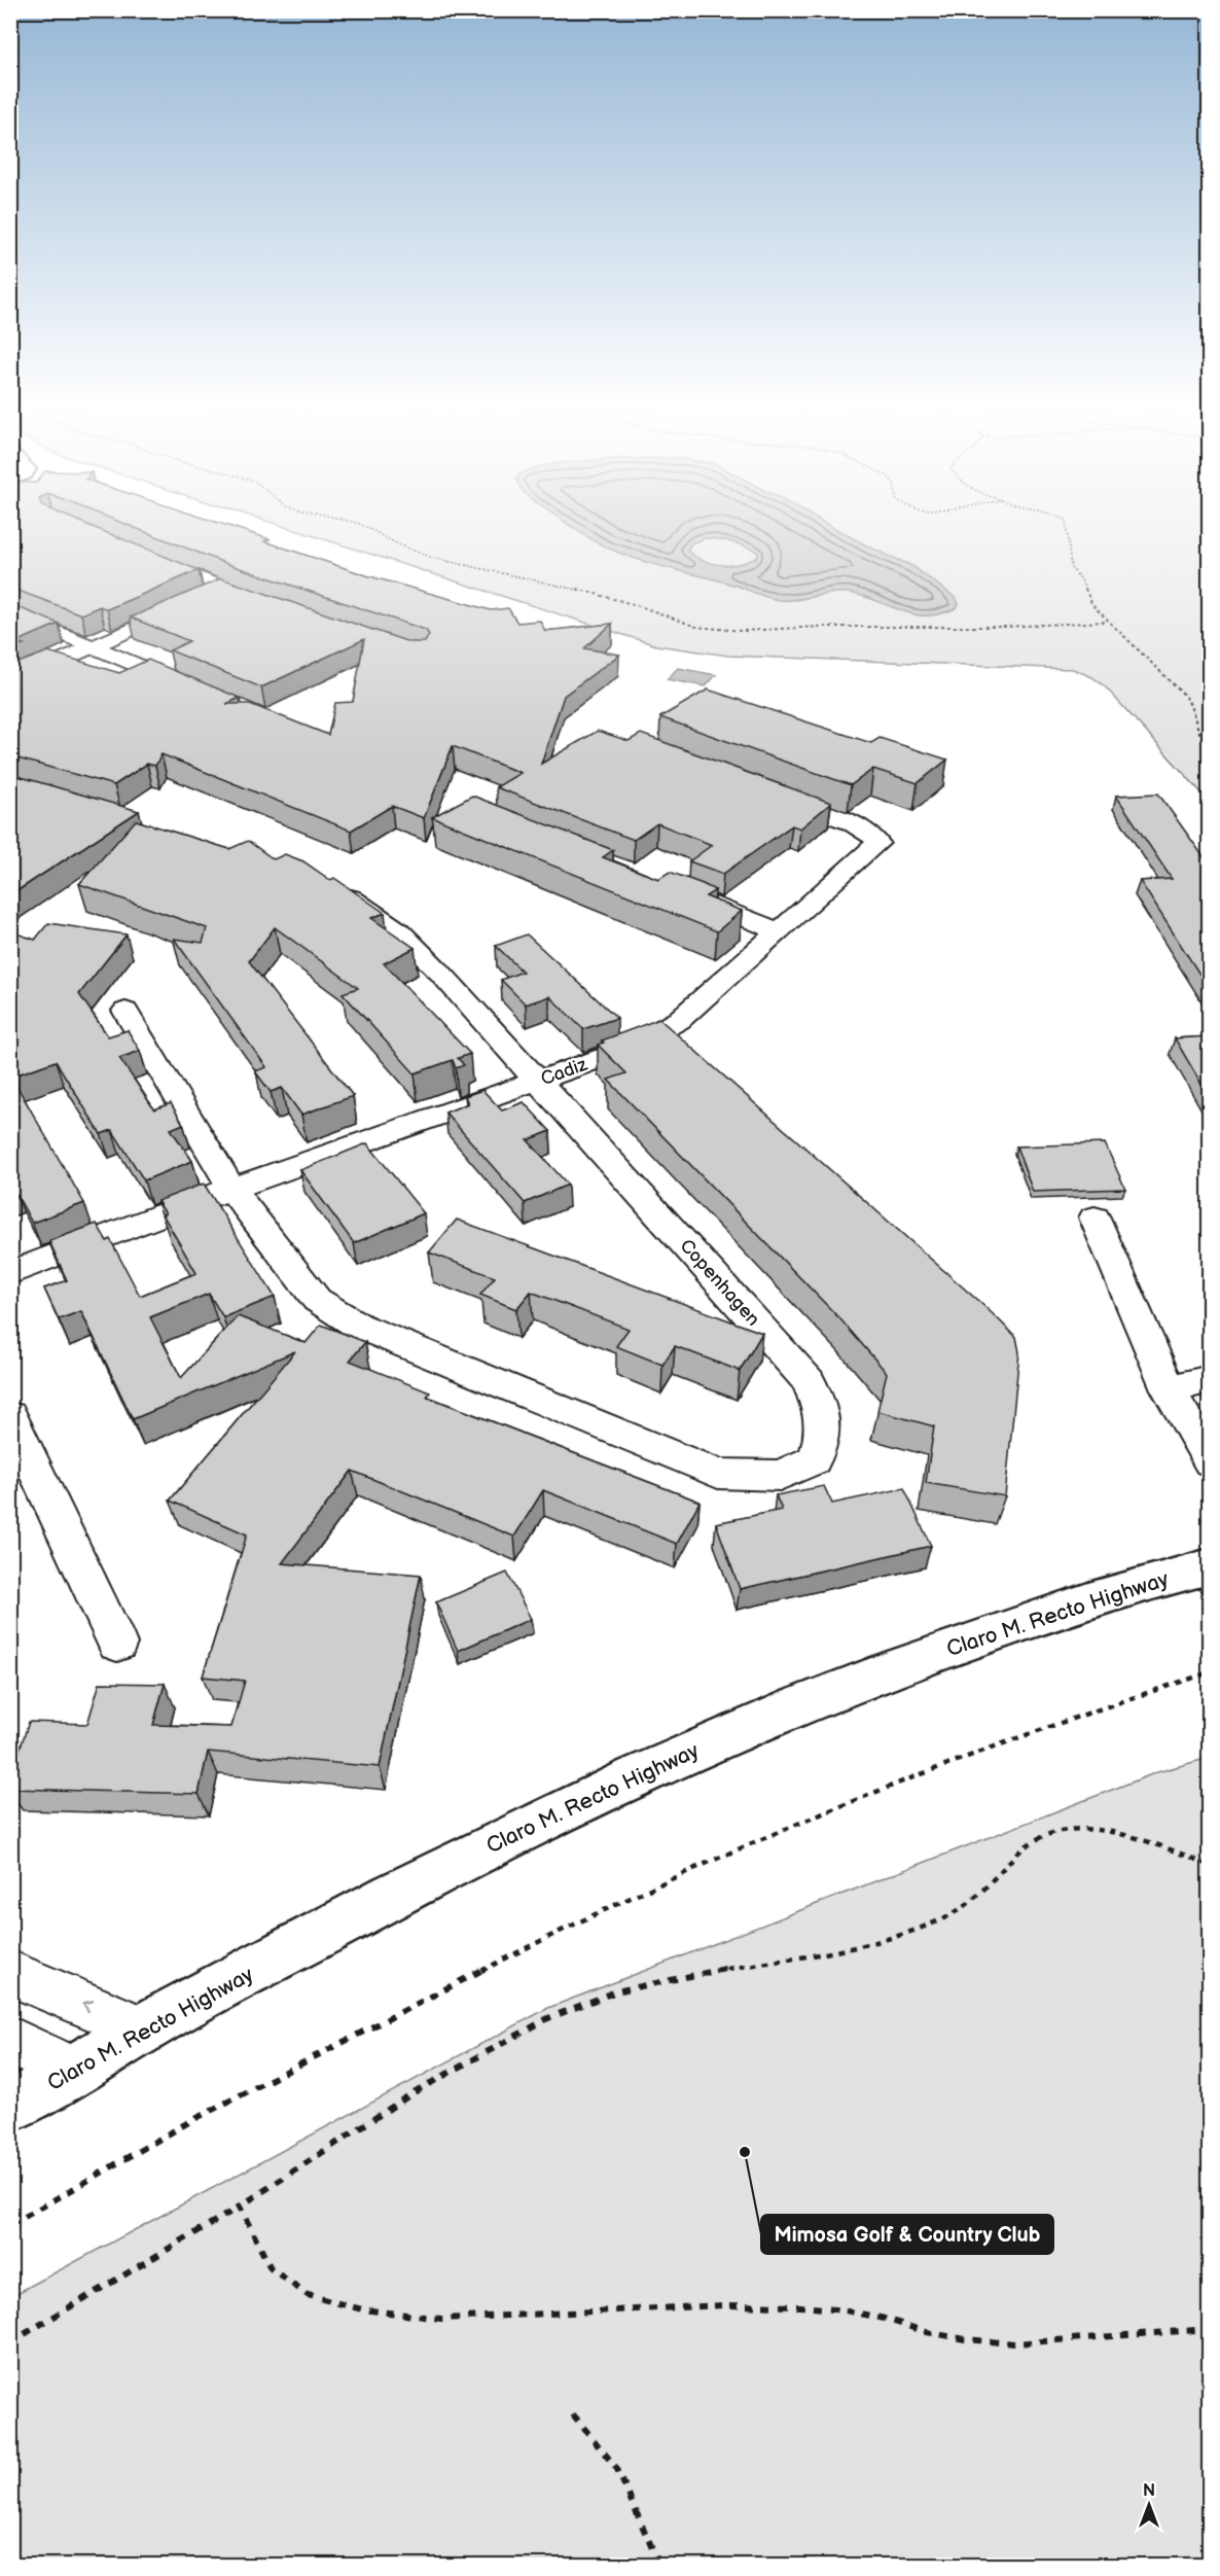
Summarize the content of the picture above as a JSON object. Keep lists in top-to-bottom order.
{
  "streets": {
    "main road": ["Claro M. Recto Highway"],
    "street": ["Cadiz", "Copenhagen"]
  },
  "crossings": [
    ["Cadiz", "Copenhagen"]
  ],
  "places": ["Mimosa Golf & Country Club"],
  "north": "top"
}
